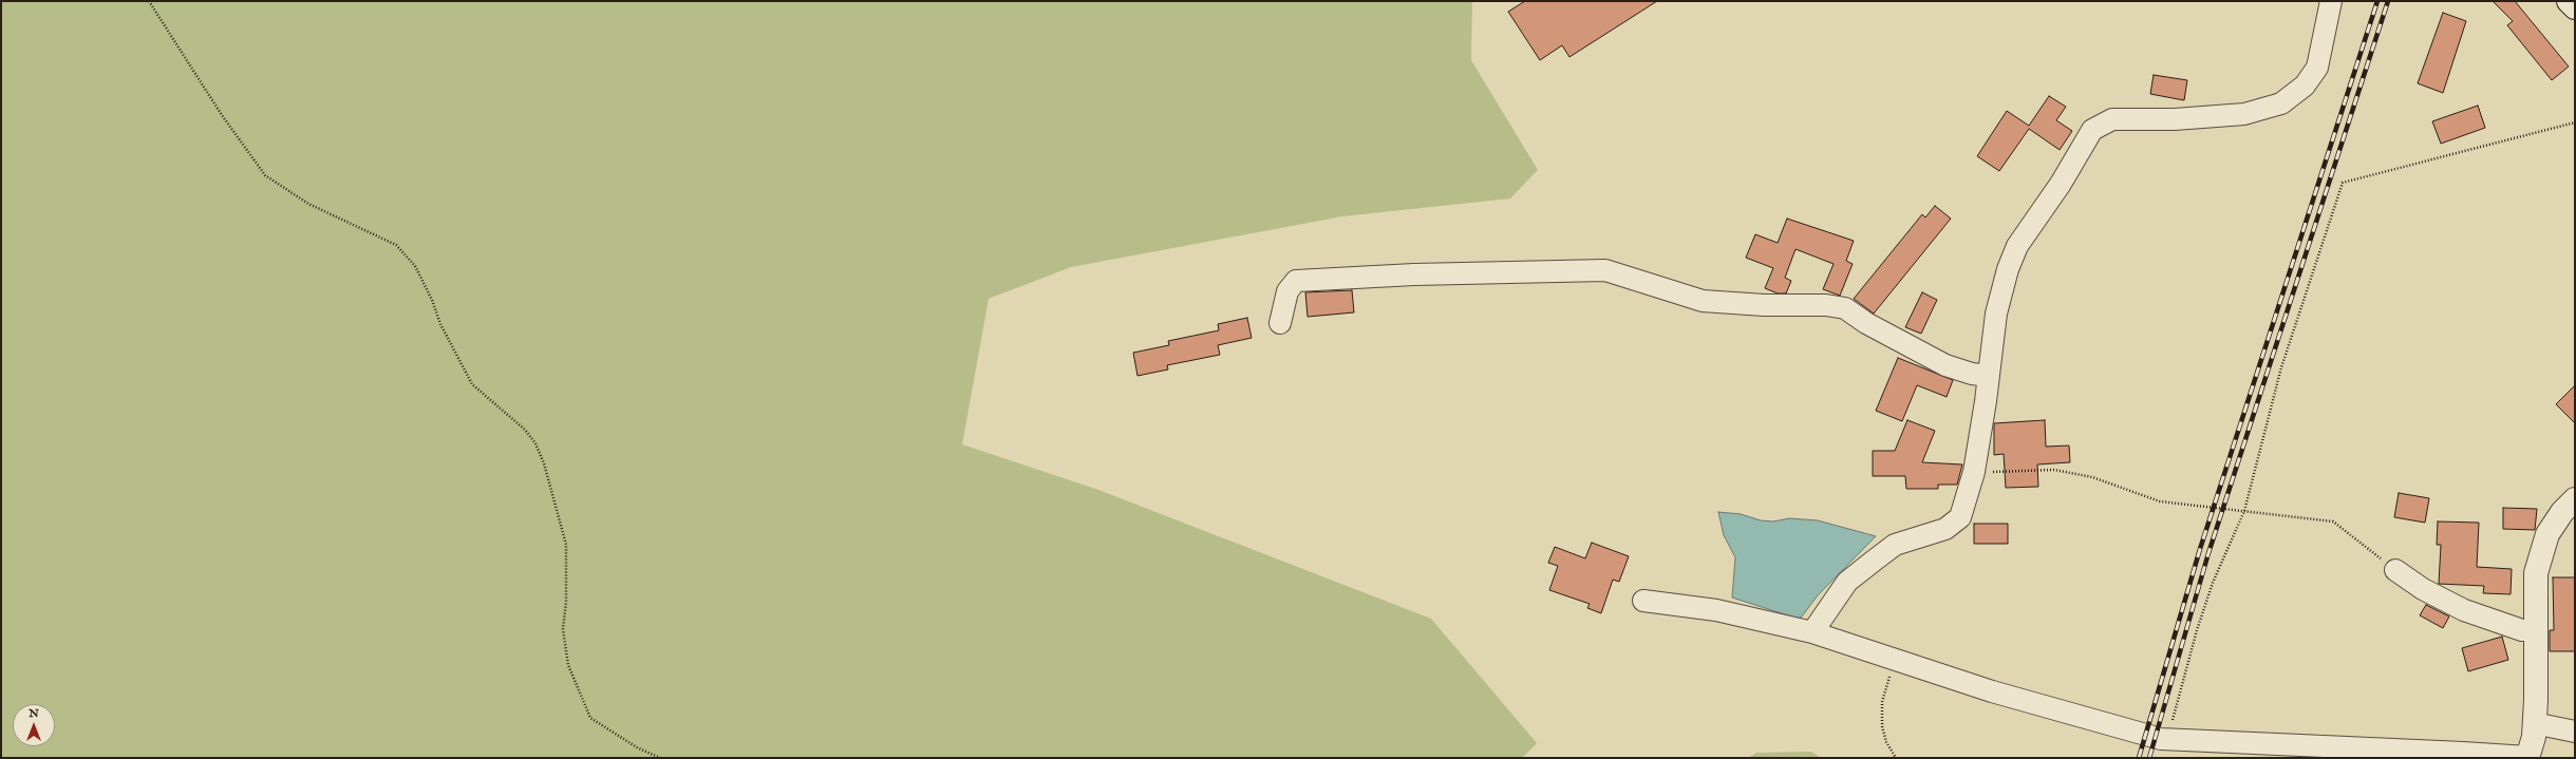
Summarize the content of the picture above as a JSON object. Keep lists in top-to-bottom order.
{
  "north": "top"
}
